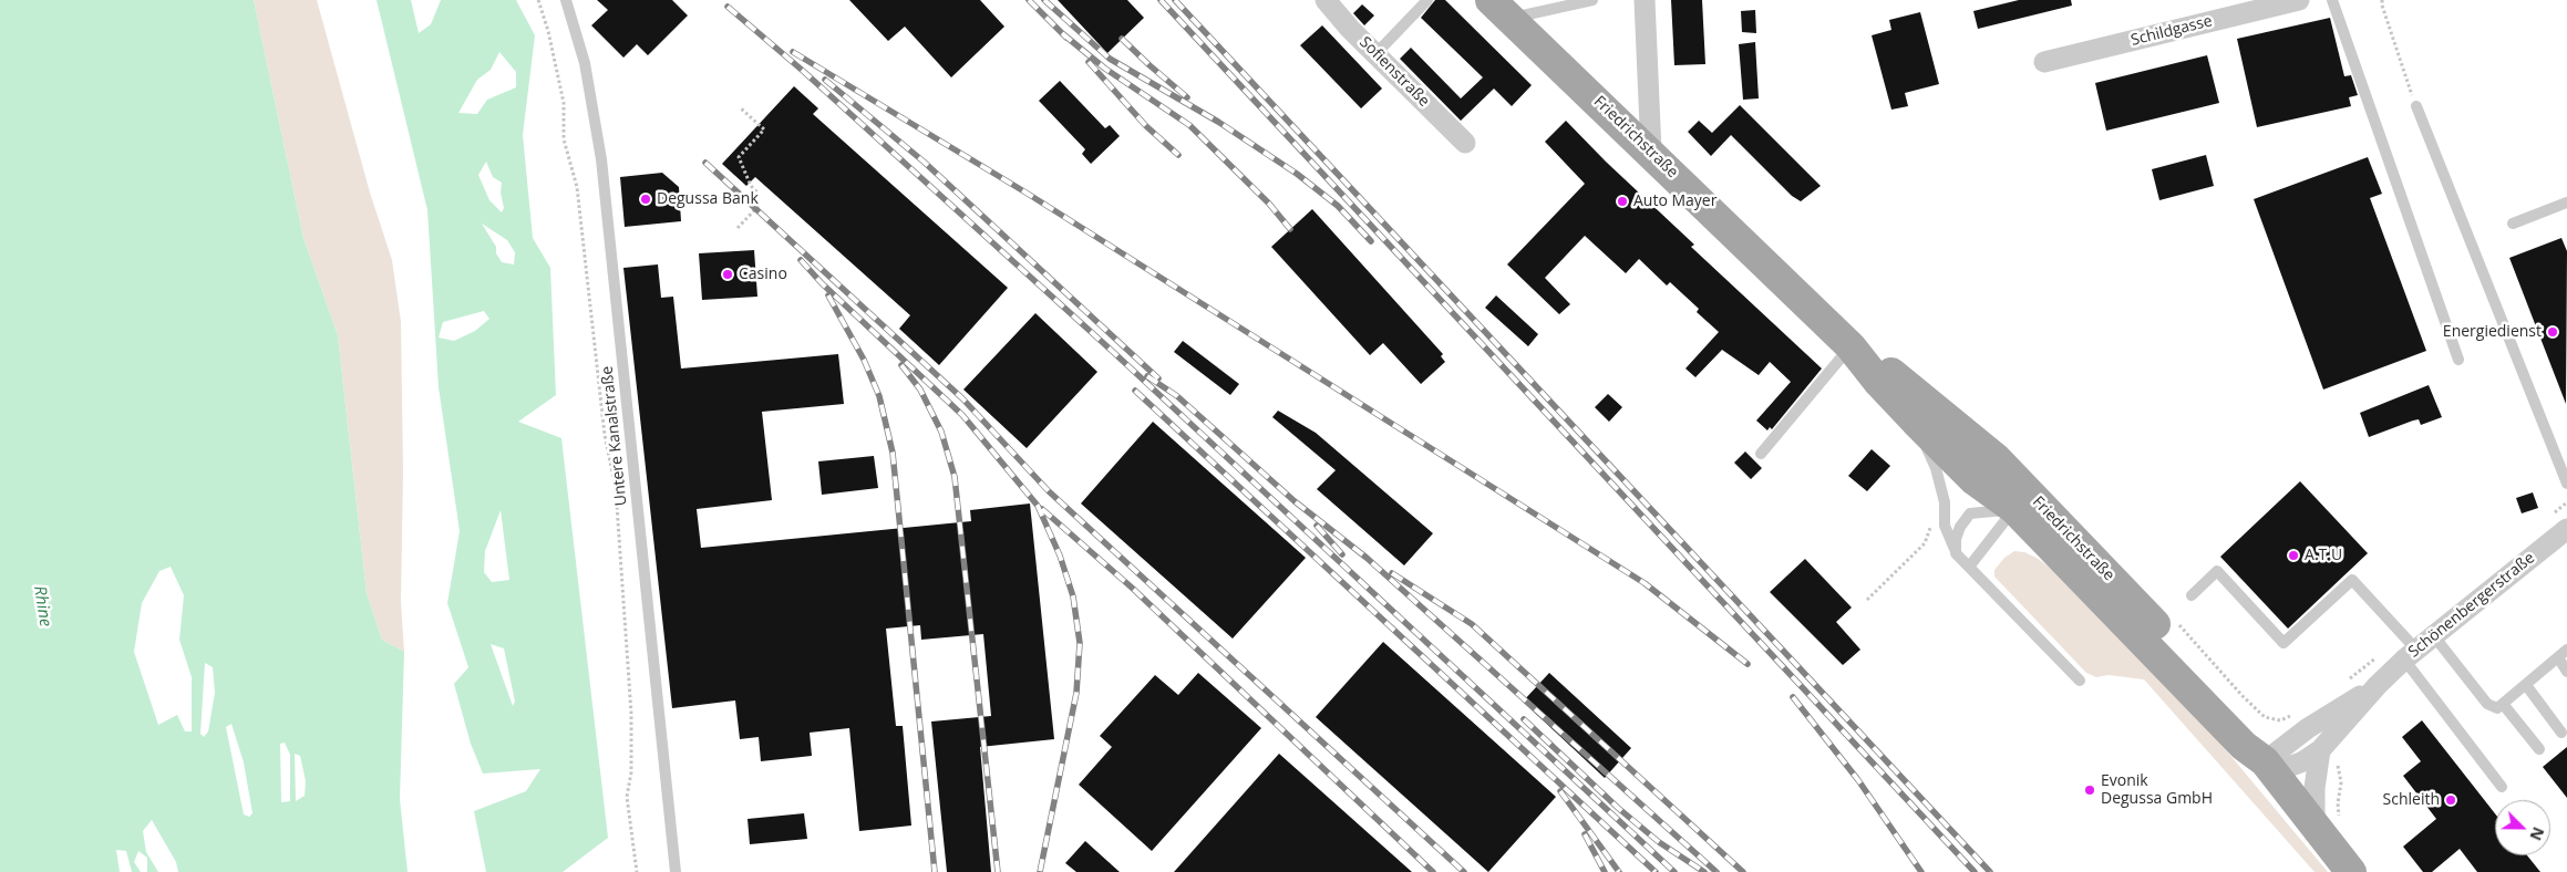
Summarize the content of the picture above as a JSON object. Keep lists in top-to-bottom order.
{
  "streets": {
    "main road": ["Friedrichstraße"],
    "street": ["Schildgasse", "Sofienstraße", "Schönenbergerstraße"],
    "lane": ["Untere Kanalstraße"]
  },
  "crossings": [
    ["Friedrichstraße", "Schönenbergerstraße"]
  ],
  "water": ["Rhine"],
  "places": [
    "Degussa Bank",
    "Auto Mayer",
    "Casino",
    "Energiedienst",
    "A.T.U",
    "Evonik Degussa GmbH",
    "Schleith"
  ],
  "north": "bottom right"
}
